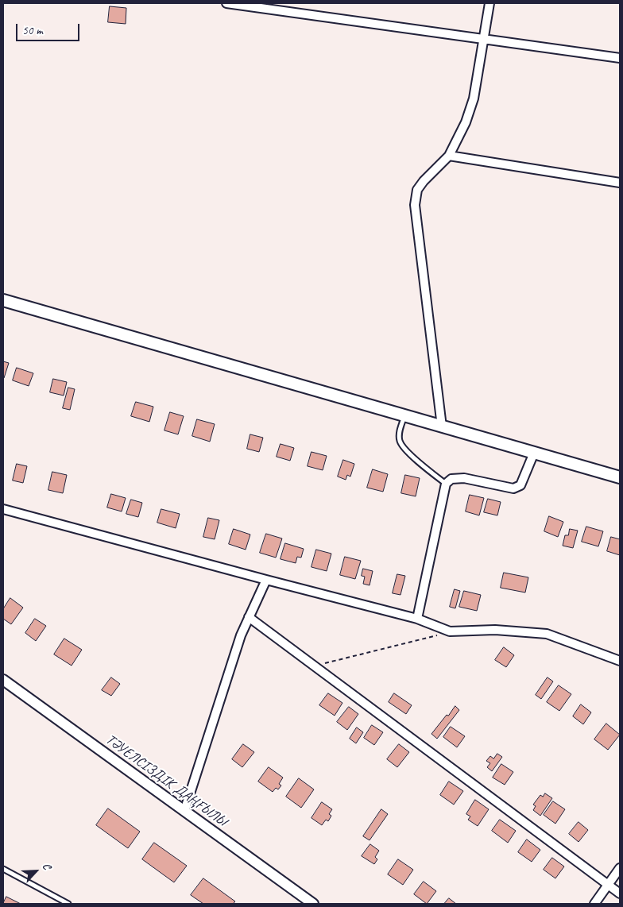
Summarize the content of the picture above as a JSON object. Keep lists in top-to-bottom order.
{
  "streets": {
    "street": ["ТӘУЕЛСІЗДІК ДАҢҒЫЛЫ"]
  },
  "scale_bar": "50 m",
  "north": "top right"
}
